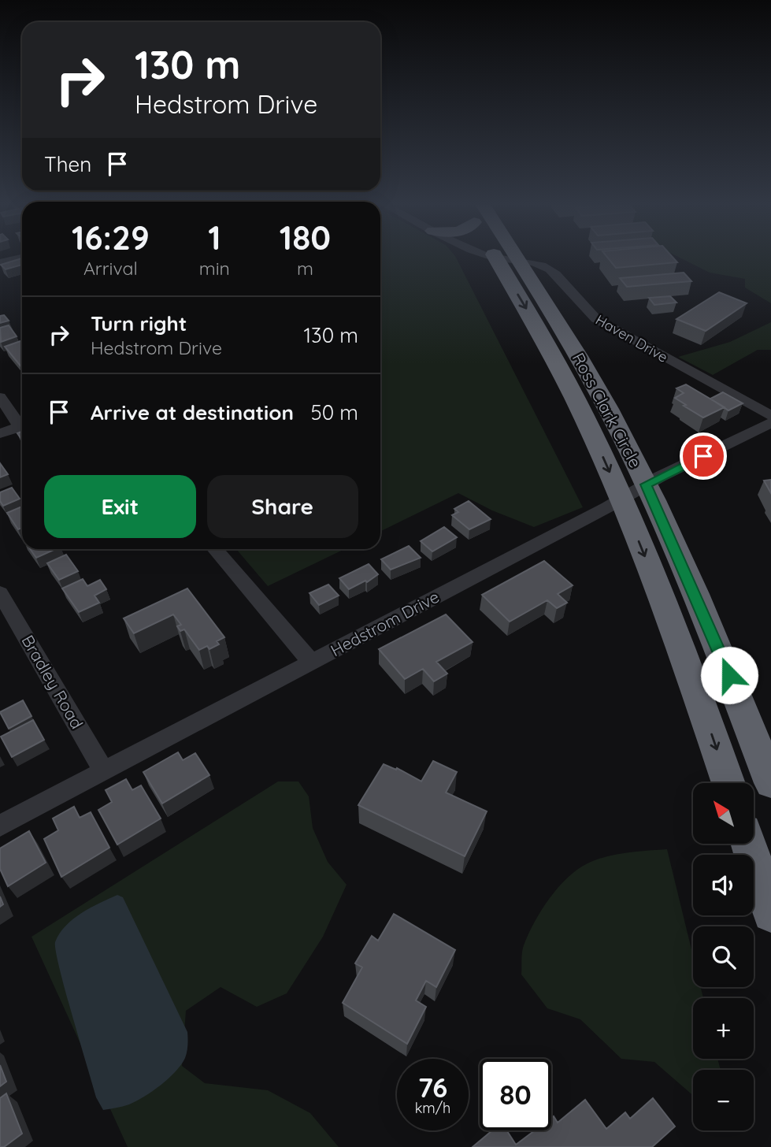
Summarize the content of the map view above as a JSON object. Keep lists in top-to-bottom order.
{
  "streets": {
    "highway": ["Ross Clark Circle"],
    "street": ["Haven Drive", "Hedstrom Drive", "Bradley Road"]
  },
  "crossings": [
    ["Haven Drive", "Ross Clark Circle"],
    ["Ross Clark Circle", "Hedstrom Drive"],
    ["Hedstrom Drive", "Bradley Road"]
  ],
  "north": "top left",
  "page": {
    "turn": ["130 m", "Hedstrom Drive"],
    "then": "Then",
    "eta": [
      "16:29",
      "Arrival",
      "1",
      "min",
      "180",
      "m"
    ],
    "list": [
      {
        "name": "Turn right",
        "note": "Hedstrom Drive",
        "value": "130 m"
      },
      {
        "name": "Arrive at destination",
        "value": "50 m"
      }
    ],
    "buttons": ["Exit", "Share"],
    "map_buttons": ["+", "−"],
    "speed": "76 km/h",
    "limit": "80"
  }
}
